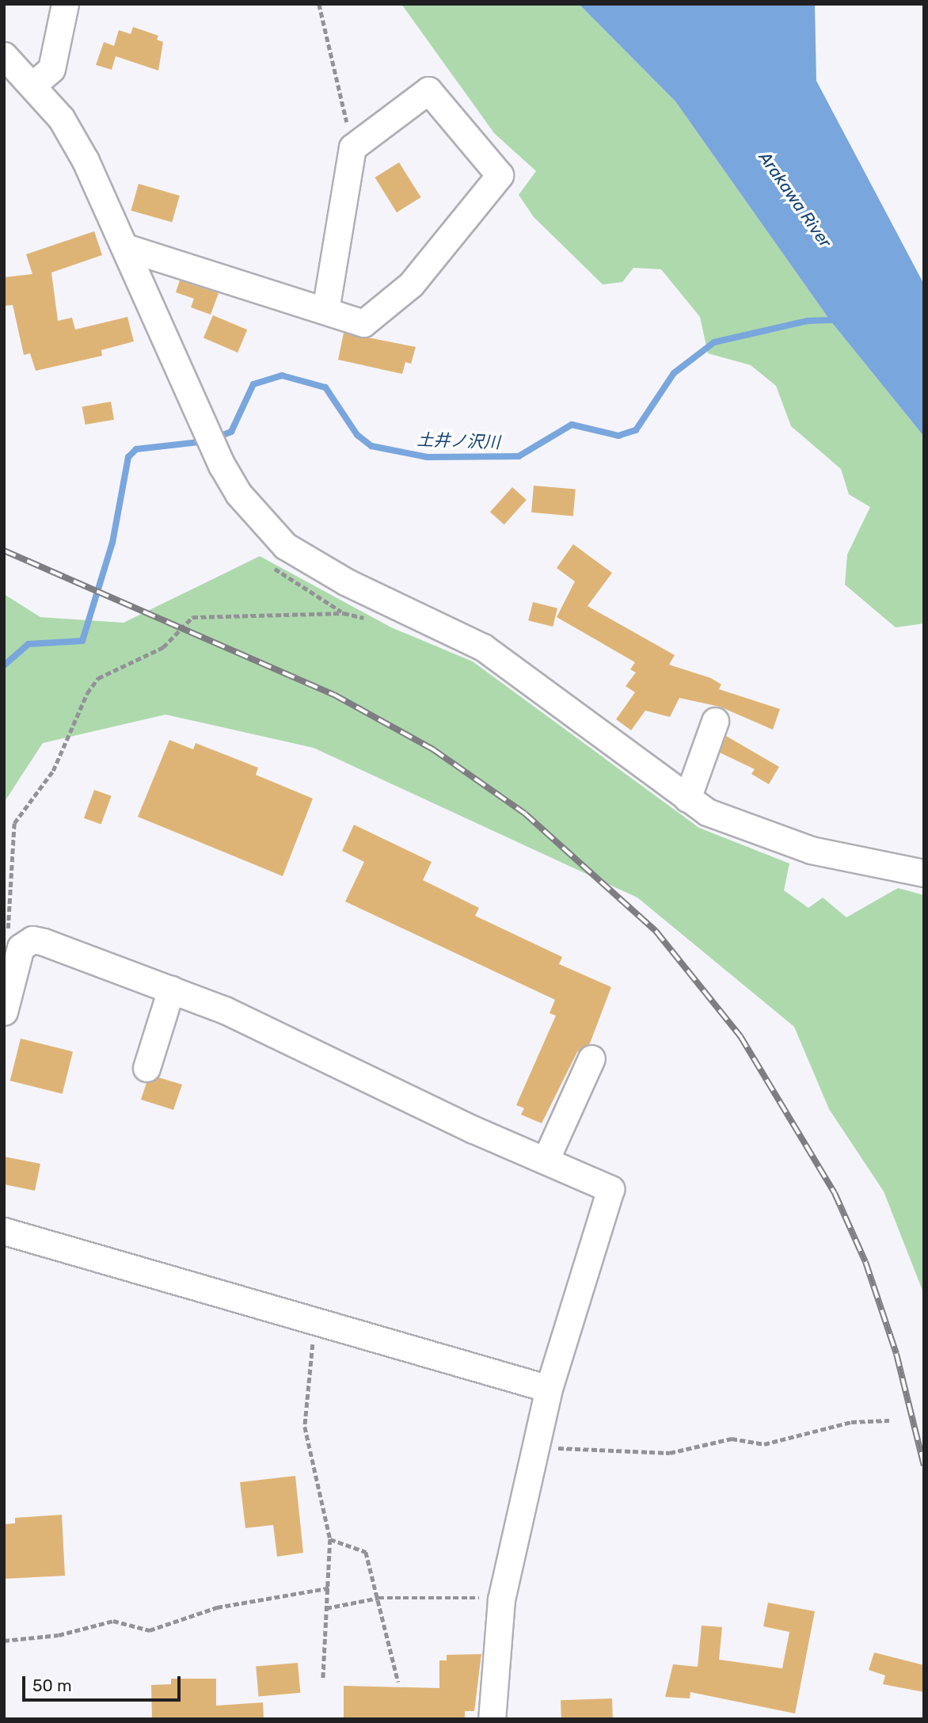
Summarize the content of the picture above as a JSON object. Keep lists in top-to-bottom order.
{
  "water": ["Arakawa River", "土井ノ沢川"],
  "scale_bar": "50 m"
}
